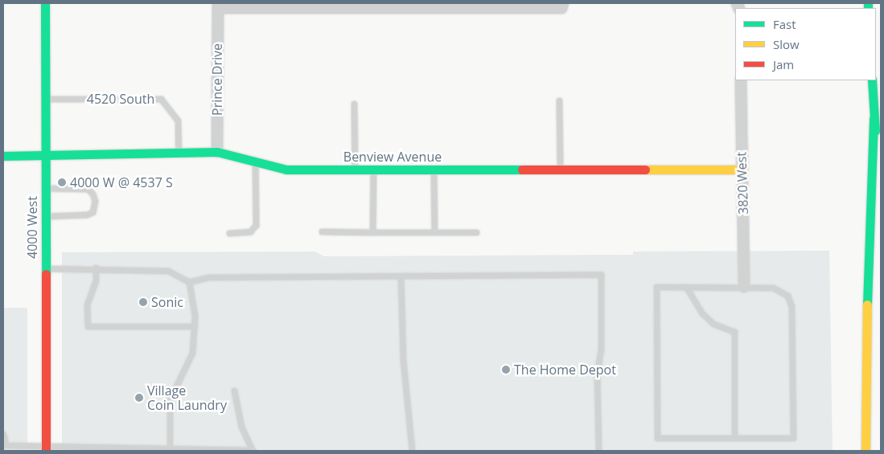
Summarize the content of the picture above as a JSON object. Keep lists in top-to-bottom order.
{
  "streets": {
    "main road": ["Benview Avenue", "4000 West"],
    "street": ["Prince Drive", "3820 West"],
    "lane": ["4520 South"]
  },
  "crossings": [
    ["Prince Drive", "Benview Avenue"],
    ["4520 South", "Benview Avenue"],
    ["4520 South", "4000 West"],
    ["Benview Avenue", "3820 West"],
    ["Benview Avenue", "4000 West"]
  ],
  "places": [
    "4000 W @ 4537 S",
    "Sonic",
    "The Home Depot",
    "Village Coin Laundry"
  ],
  "legend": ["Fast", "Slow", "Jam"]
}
